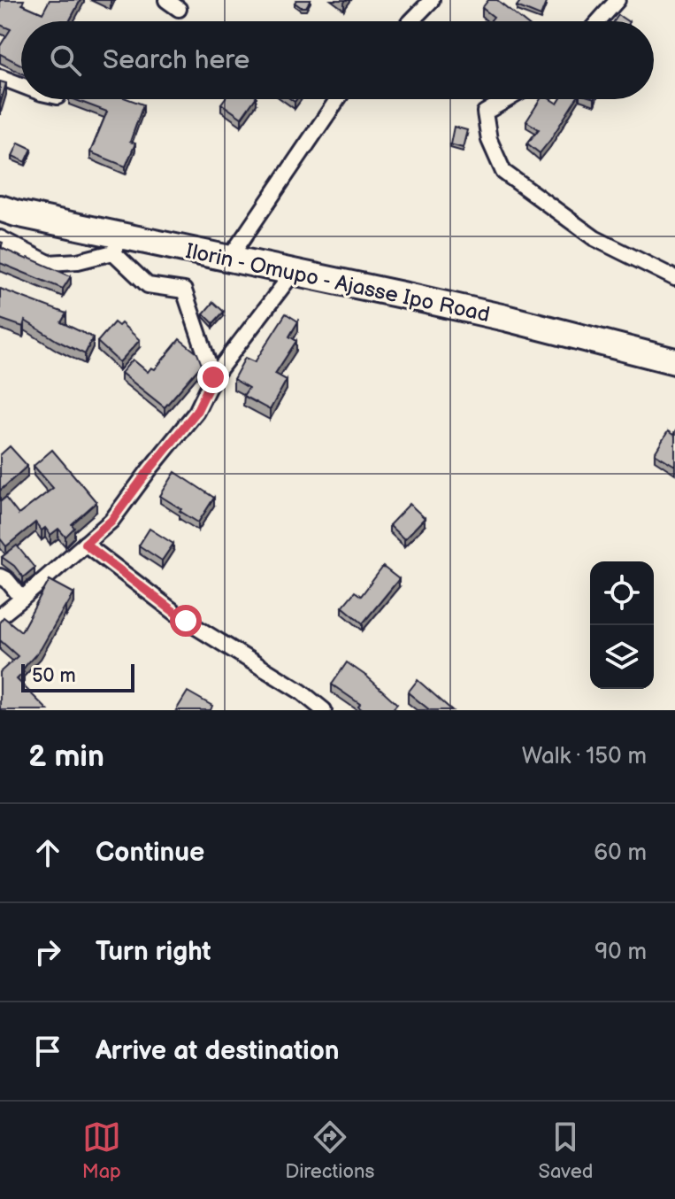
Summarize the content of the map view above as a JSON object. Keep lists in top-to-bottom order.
{
  "streets": {
    "highway": ["Ilorin - Omupo - Ajasse Ipo Road"]
  },
  "scale_bar": "50 m",
  "page": {
    "search": "Search here",
    "scale": "50 m",
    "heading": ["2 min", "Walk · 150 m"],
    "list": [
      ["Continue", "60 m"],
      ["Turn right", "90 m"],
      "Arrive at destination"
    ],
    "nav": ["Map", "Directions", "Saved"]
  }
}
